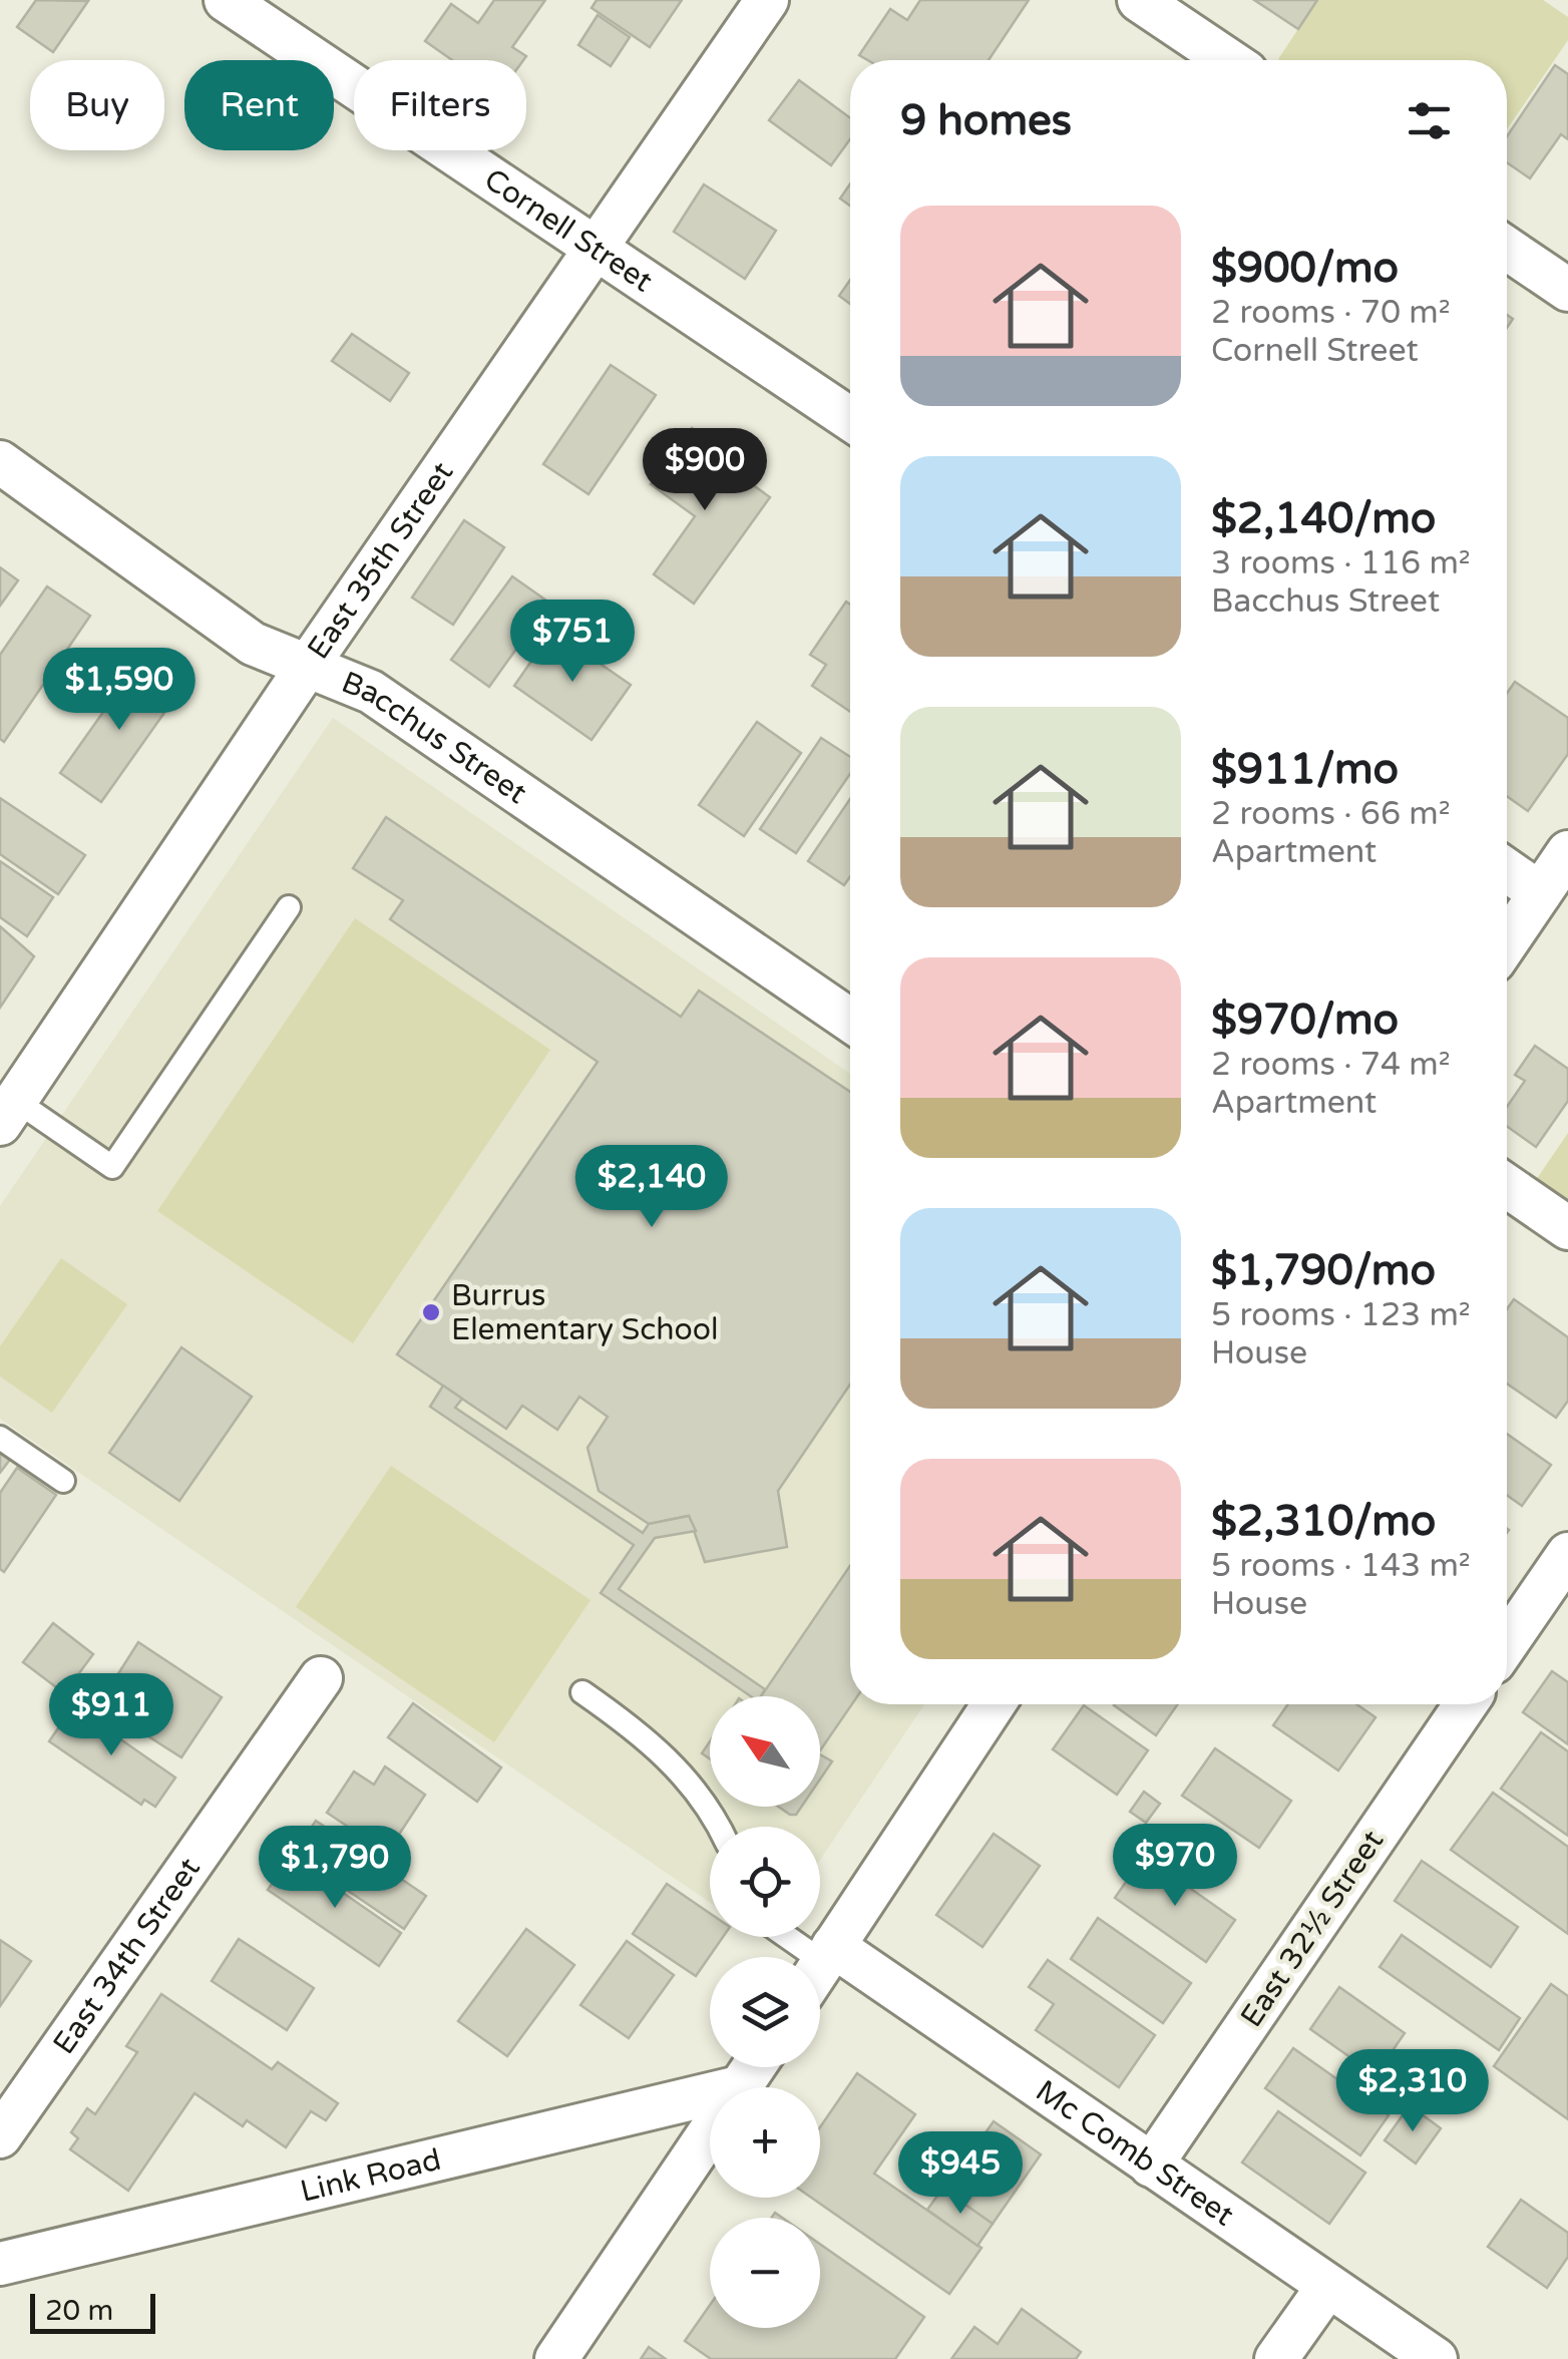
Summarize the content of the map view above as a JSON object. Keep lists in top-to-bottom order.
{
  "streets": {
    "street": [
      "Cornell Street",
      "East 35th Street",
      "Bacchus Street",
      "East 32½ Street",
      "East 34th Street",
      "Mc Comb Street",
      "Link Road"
    ]
  },
  "crossings": [
    ["Cornell Street", "East 35th Street"],
    ["East 35th Street", "Bacchus Street"],
    ["East 32½ Street", "Mc Comb Street"]
  ],
  "places": ["Burrus Elementary School"],
  "scale_bar": "20 m",
  "north": "top left",
  "page": {
    "chip": ["Buy", "Rent", "Filters"],
    "heading": "9 homes",
    "list": [
      {
        "name": "$900/mo",
        "note": "2 rooms · 70 m² · Cornell Street"
      },
      {
        "name": "$2,140/mo",
        "note": "3 rooms · 116 m² · Bacchus Street"
      },
      {
        "name": "$911/mo",
        "note": "2 rooms · 66 m² · Apartment"
      },
      {
        "name": "$970/mo",
        "note": "2 rooms · 74 m² · Apartment"
      },
      {
        "name": "$1,790/mo",
        "note": "5 rooms · 123 m² · House"
      },
      {
        "name": "$2,310/mo",
        "note": "5 rooms · 143 m² · House"
      }
    ],
    "price": [
      "$900",
      "$751",
      "$1,590",
      "$2,140",
      "$911",
      "$970",
      "$1,790",
      "$2,310",
      "$945"
    ],
    "map_buttons": ["+", "−"],
    "scale": "20 m"
  }
}
